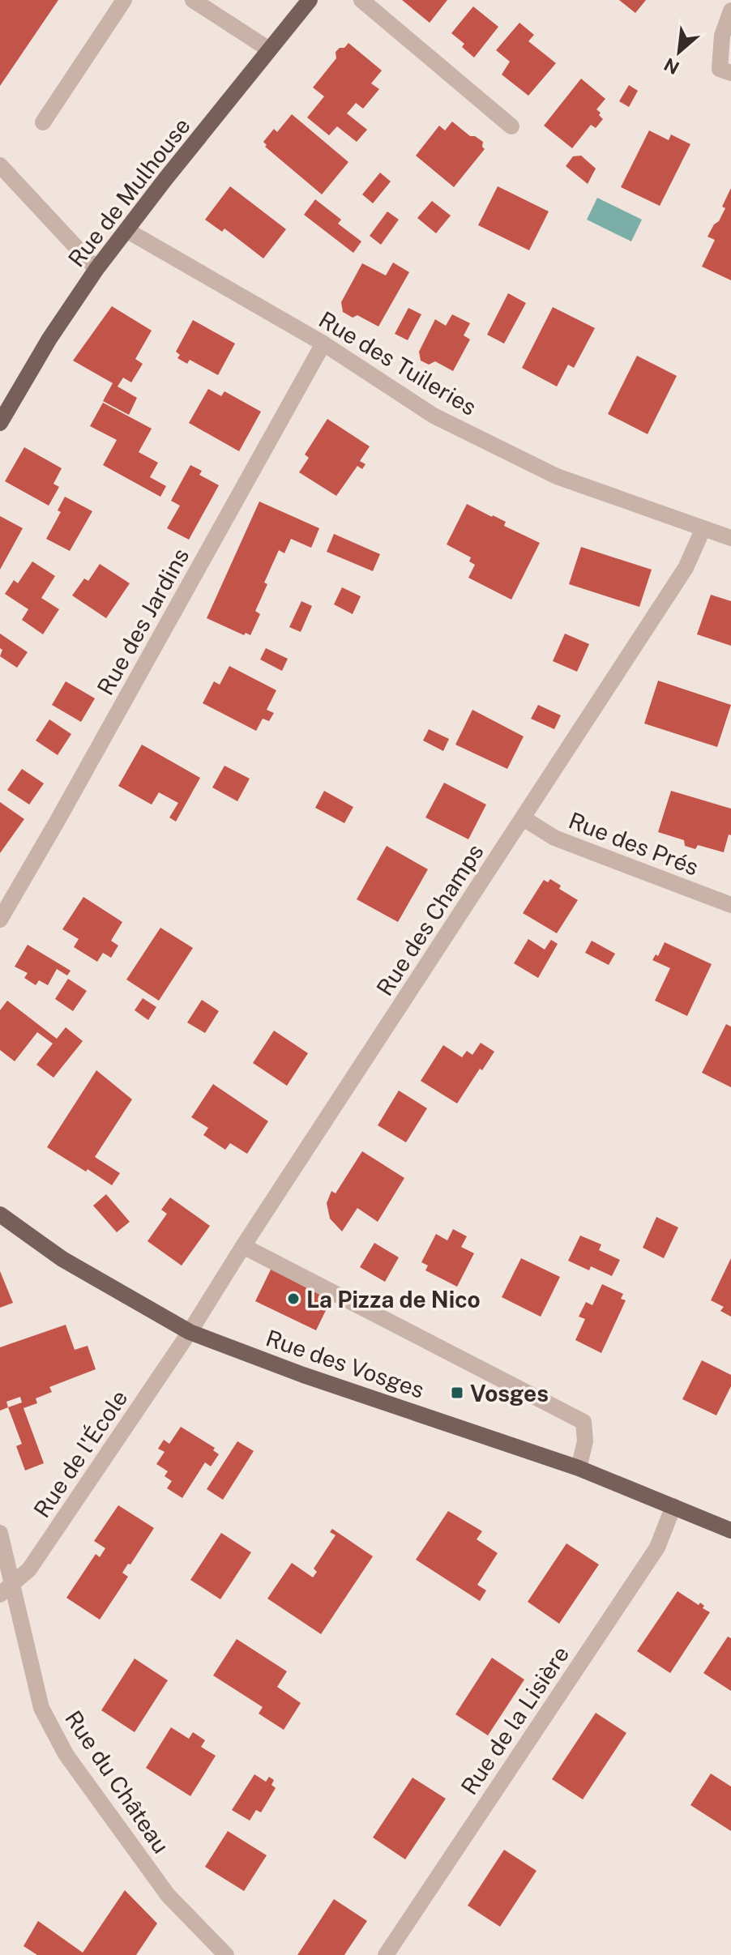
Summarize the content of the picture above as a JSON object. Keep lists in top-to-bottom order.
{
  "streets": {
    "main road": ["Rue de Mulhouse", "Rue des Vosges"],
    "street": [
      "Rue des Tuileries",
      "Rue des Jardins",
      "Rue des Prés",
      "Rue des Champs",
      "Rue de l'École",
      "Rue de la Lisière",
      "Rue du Château"
    ]
  },
  "crossings": [
    ["Rue de Mulhouse", "Rue des Tuileries"],
    ["Rue des Tuileries", "Rue des Jardins"],
    ["Rue des Tuileries", "Rue des Champs"],
    ["Rue des Prés", "Rue des Champs"],
    ["Rue des Champs", "Rue des Vosges"],
    ["Rue des Champs", "Rue de l'École"],
    ["Rue des Vosges", "Rue de l'École"],
    ["Rue des Vosges", "Rue de la Lisière"],
    ["Rue de l'École", "Rue du Château"]
  ],
  "places": {
    "other": ["La Pizza de Nico"],
    "transit": ["Vosges"]
  },
  "north": "bottom left"
}
